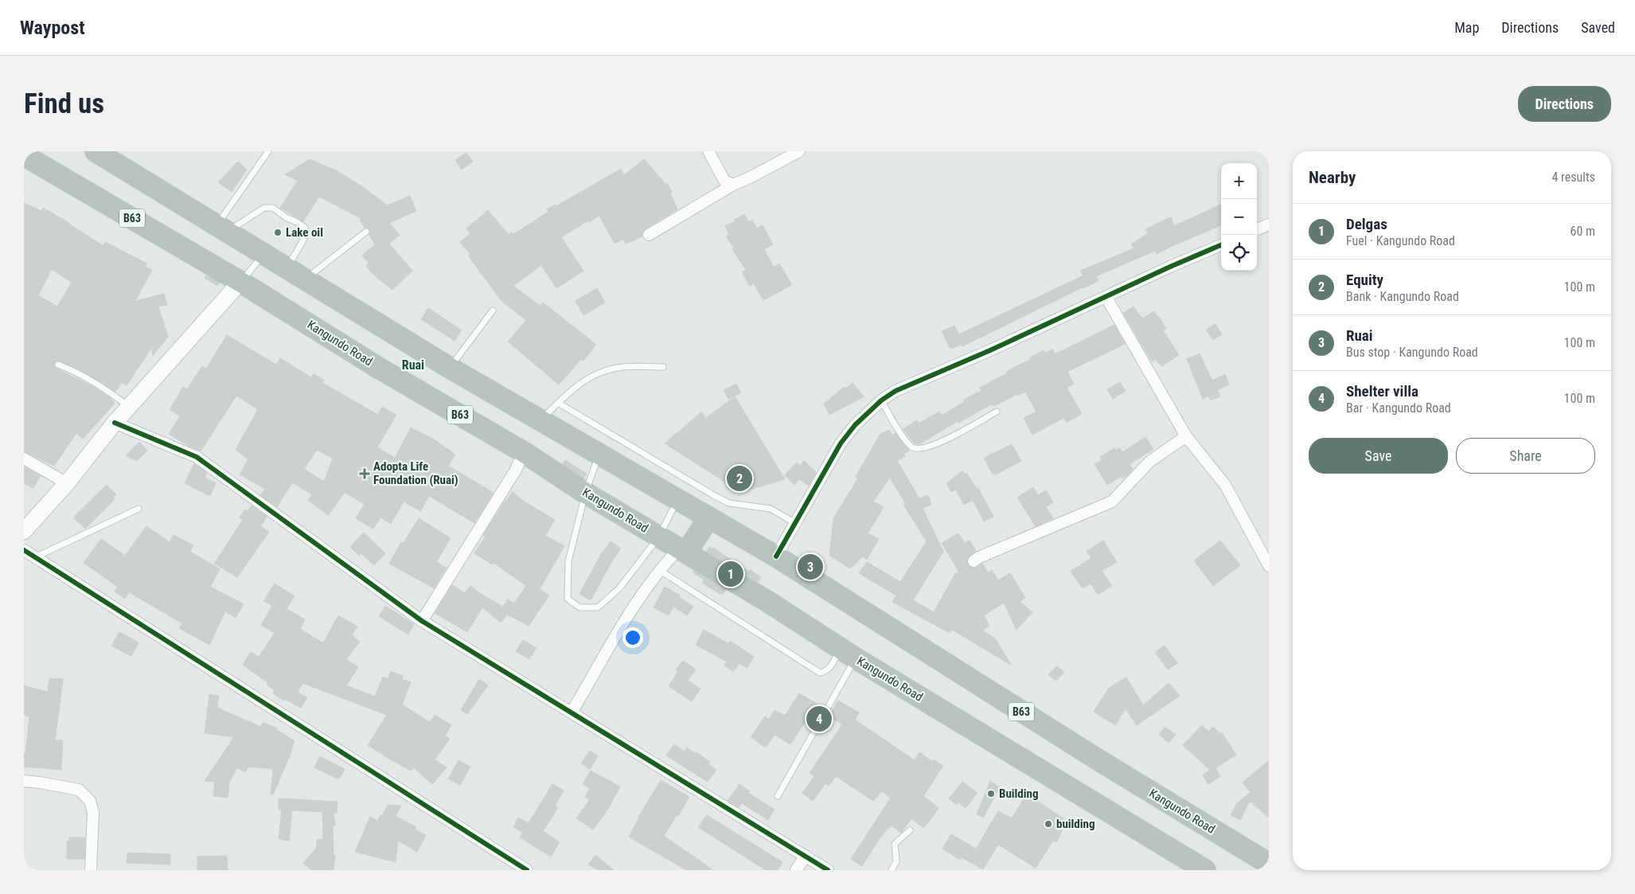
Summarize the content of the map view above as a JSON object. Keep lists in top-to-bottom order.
{
  "streets": {
    "highway": ["B63", "Kangundo Road"]
  },
  "districts": ["Ruai"],
  "places": {
    "other": ["Lake oil", "Building", "building"],
    "health": ["Adopta Life Foundation (Ruai)"]
  },
  "page": {
    "header": "Waypost",
    "nav": ["Map", "Directions", "Saved"],
    "buttons": [
      "Directions",
      ["Save", "Share"]
    ],
    "title": "Find us",
    "heading": ["Nearby", "4 results"],
    "map_buttons": ["+", "−"],
    "list": [
      {
        "mark": "1",
        "name": "Delgas",
        "note": "Fuel · Kangundo Road",
        "value": "60 m"
      },
      {
        "mark": "2",
        "name": "Equity",
        "note": "Bank · Kangundo Road",
        "value": "100 m"
      },
      {
        "mark": "3",
        "name": "Ruai",
        "note": "Bus stop · Kangundo Road",
        "value": "100 m"
      },
      {
        "mark": "4",
        "name": "Shelter villa",
        "note": "Bar · Kangundo Road",
        "value": "100 m"
      }
    ],
    "pins": [
      "2",
      "3",
      "1",
      "4"
    ]
  }
}
